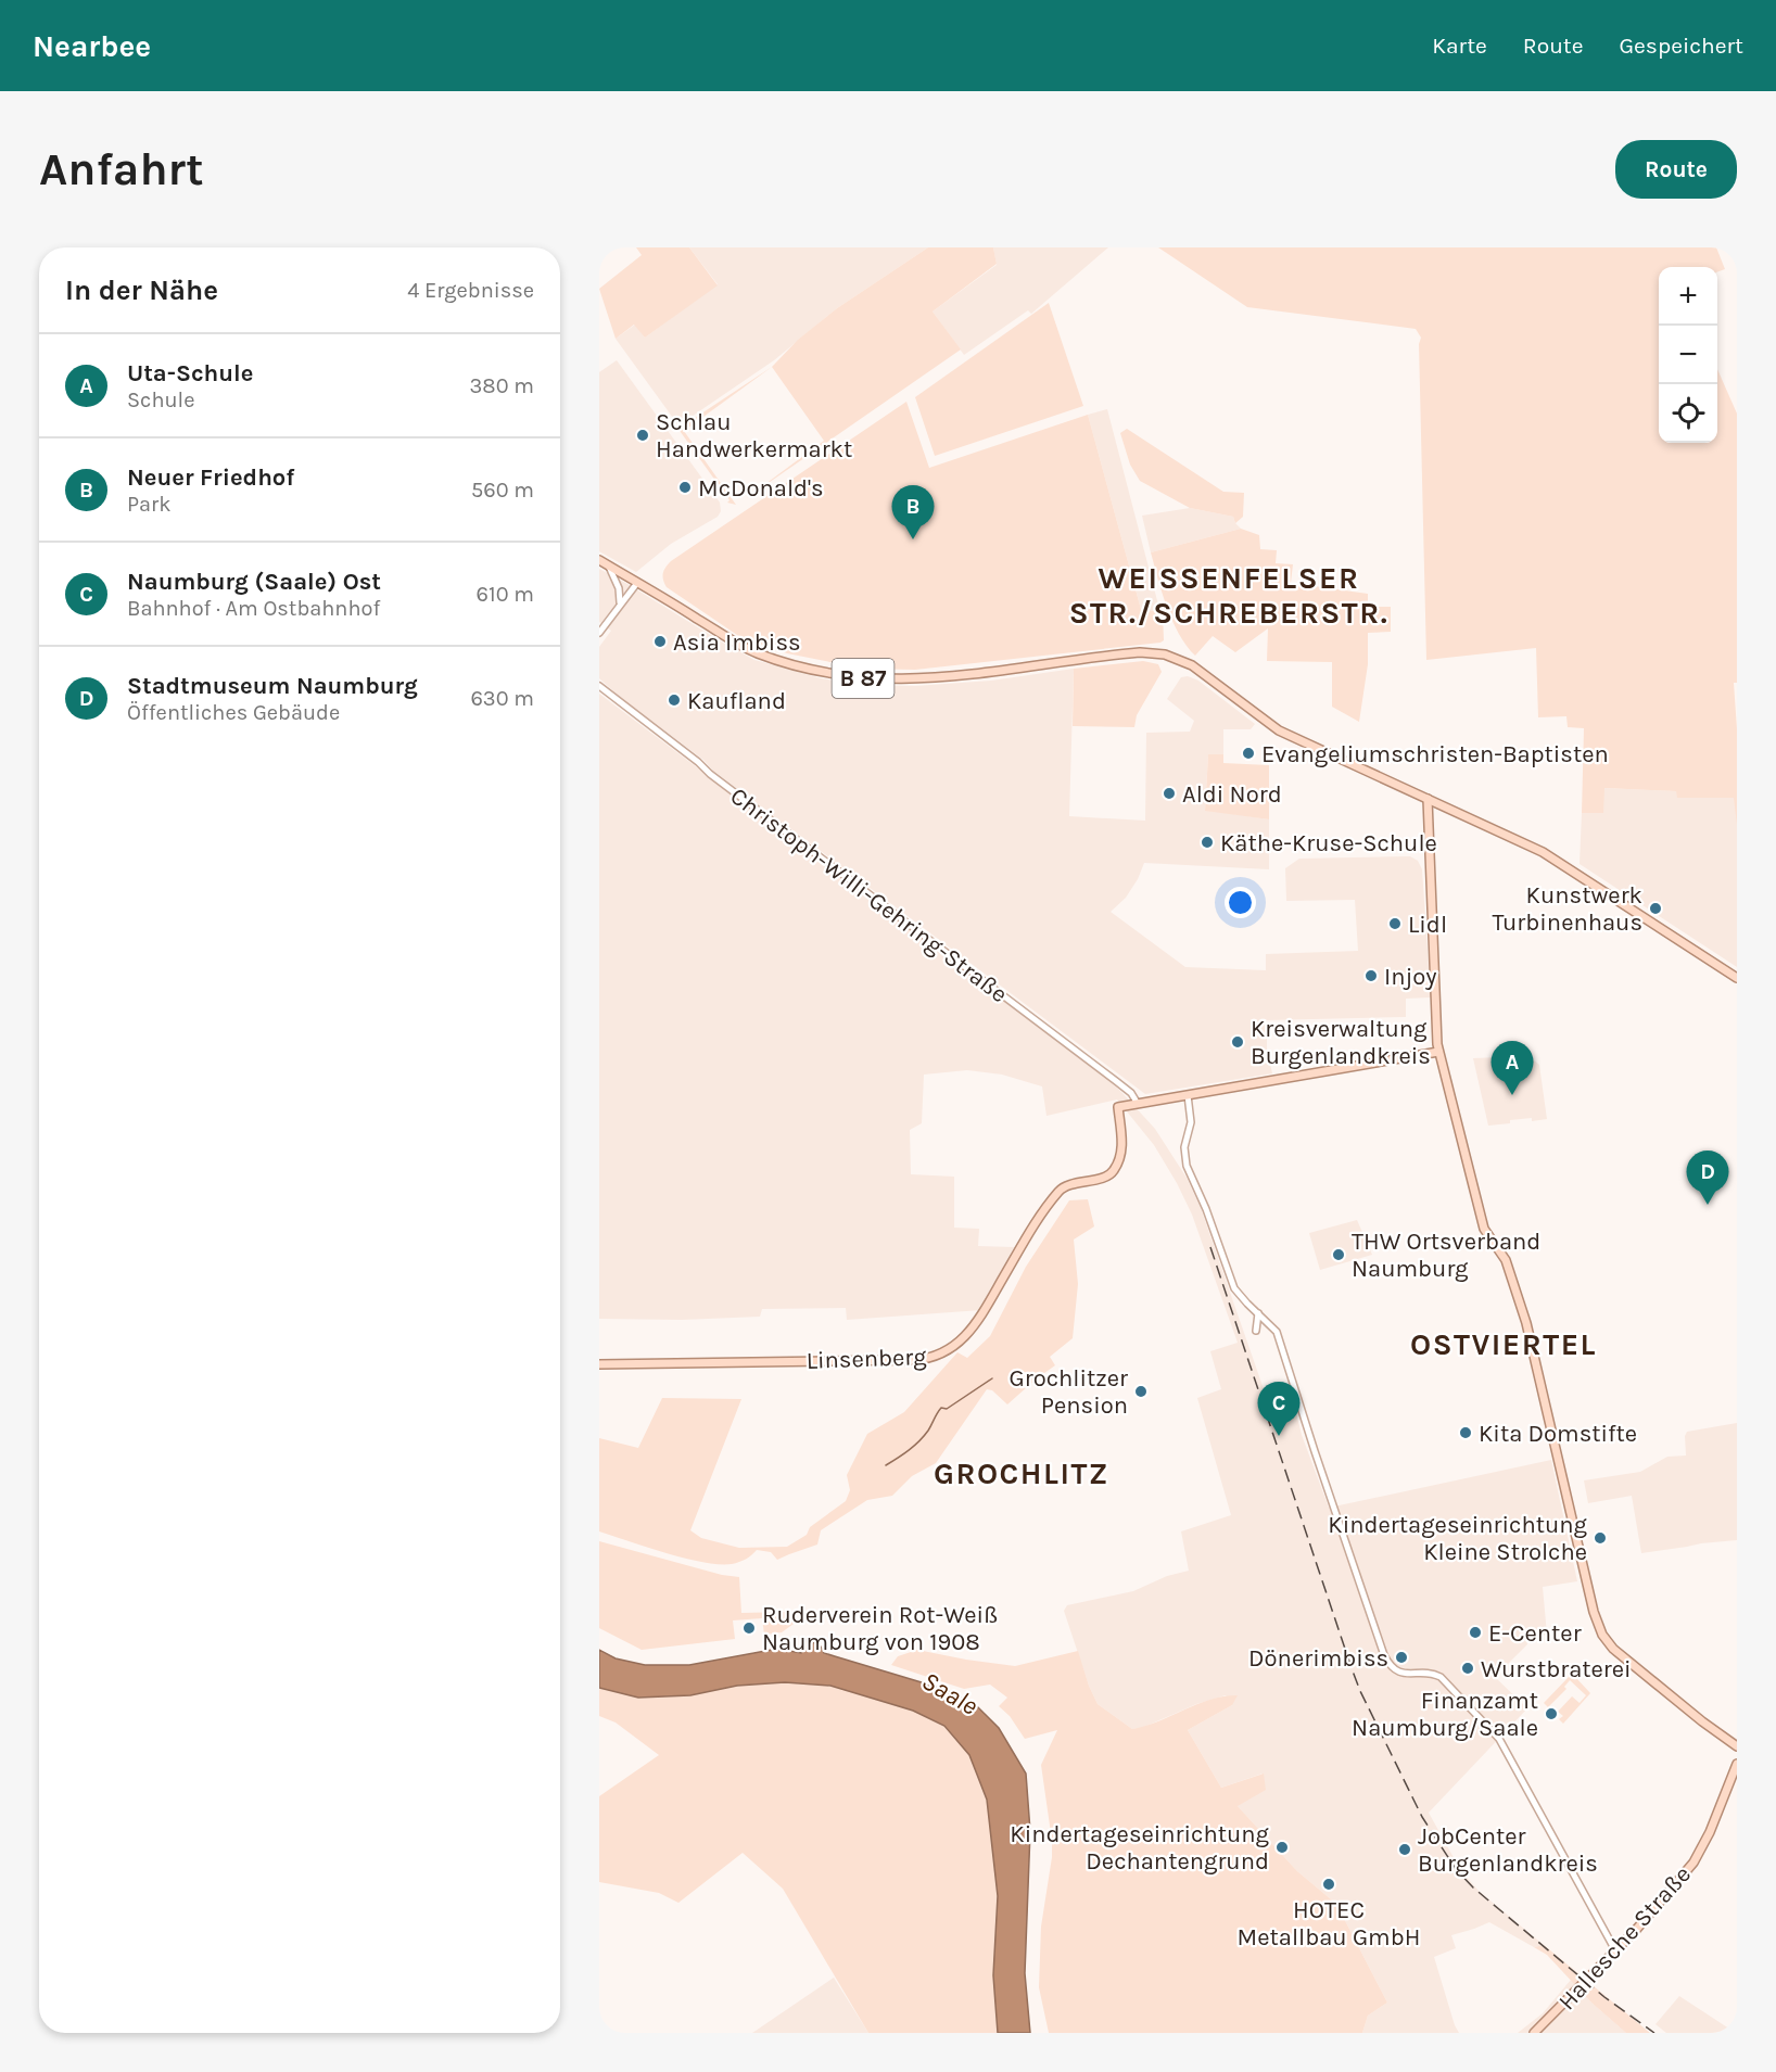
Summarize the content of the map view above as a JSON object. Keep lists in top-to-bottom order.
{
  "streets": {
    "main road": ["B 87", "Linsenberg", "Hallesche Straße"],
    "street": ["Christoph-Willi-Gehring-Straße"]
  },
  "crossings": [
    ["Christoph-Willi-Gehring-Straße", "Linsenberg"]
  ],
  "districts": ["WEISSENFELSER STR./SCHREBERSTR.", "OSTVIERTEL", "GROCHLITZ"],
  "water": ["Saale"],
  "places": [
    "Schlau Handwerkermarkt",
    "McDonald's",
    "Asia Imbiss",
    "Kaufland",
    "Evangeliumschristen-Baptisten",
    "Aldi Nord",
    "Käthe-Kruse-Schule",
    "Kunstwerk Turbinenhaus",
    "Lidl",
    "Injoy",
    "Kreisverwaltung Burgenlandkreis",
    "THW Ortsverband Naumburg",
    "Grochlitzer Pension",
    "Kita Domstifte",
    "Kindertageseinrichtung Kleine Strolche",
    "Ruderverein Rot-Weiß Naumburg von 1908",
    "E-Center",
    "Dönerimbiss",
    "Wurstbraterei",
    "Finanzamt Naumburg/Saale",
    "Kindertageseinrichtung Dechantengrund",
    "JobCenter Burgenlandkreis",
    "HOTEC Metallbau GmbH"
  ],
  "page": {
    "header": "Nearbee",
    "nav": ["Karte", "Route", "Gespeichert"],
    "buttons": "Route",
    "title": "Anfahrt",
    "heading": ["In der Nähe", "4 Ergebnisse"],
    "map_buttons": ["+", "−"],
    "list": [
      {
        "mark": "A",
        "name": "Uta-Schule",
        "note": "Schule",
        "value": "380 m"
      },
      {
        "mark": "B",
        "name": "Neuer Friedhof",
        "note": "Park",
        "value": "560 m"
      },
      {
        "mark": "C",
        "name": "Naumburg (Saale) Ost",
        "note": "Bahnhof · Am Ostbahnhof",
        "value": "610 m"
      },
      {
        "mark": "D",
        "name": "Stadtmuseum Naumburg",
        "note": "Öffentliches Gebäude",
        "value": "630 m"
      }
    ],
    "pins": [
      "B",
      "A",
      "D",
      "C"
    ]
  }
}
